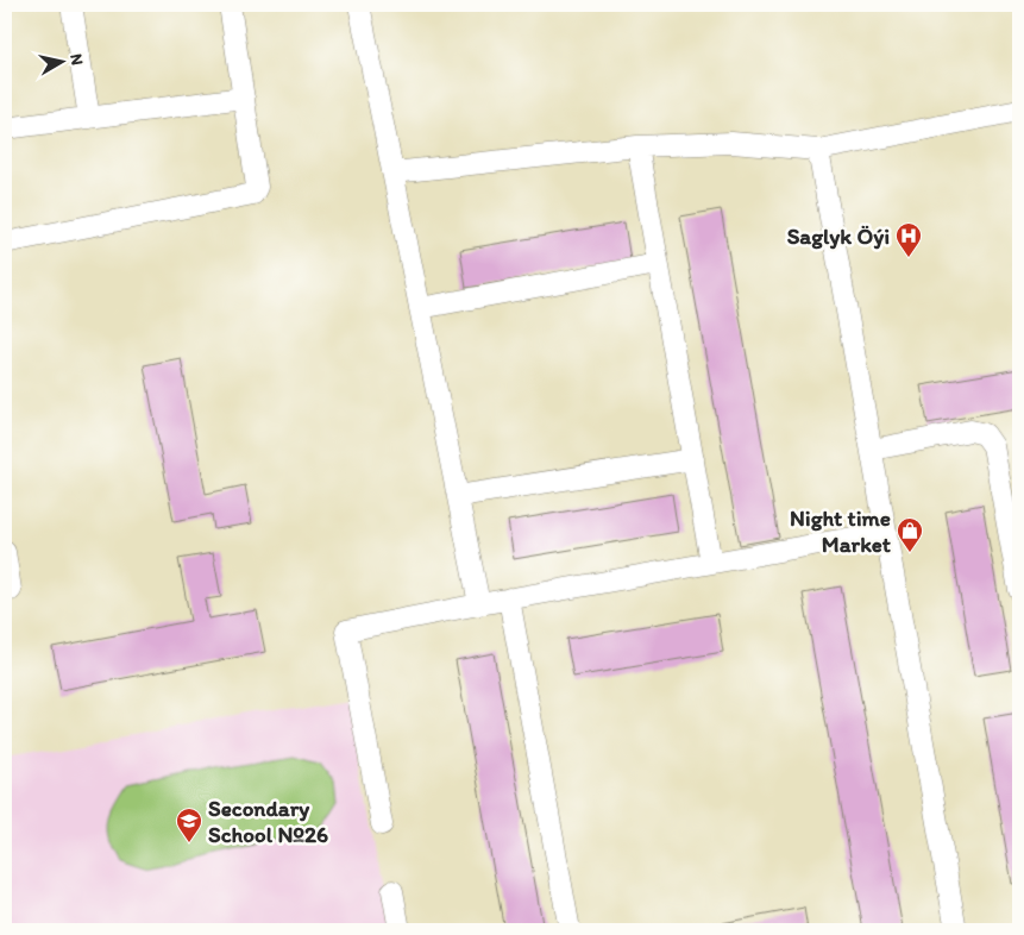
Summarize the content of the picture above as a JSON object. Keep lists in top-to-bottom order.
{
  "places": {
    "hospital": ["Saglyk Öýi"],
    "shop": ["Night time Market"],
    "school or university": ["Secondary School №26"]
  },
  "north": "right"
}
